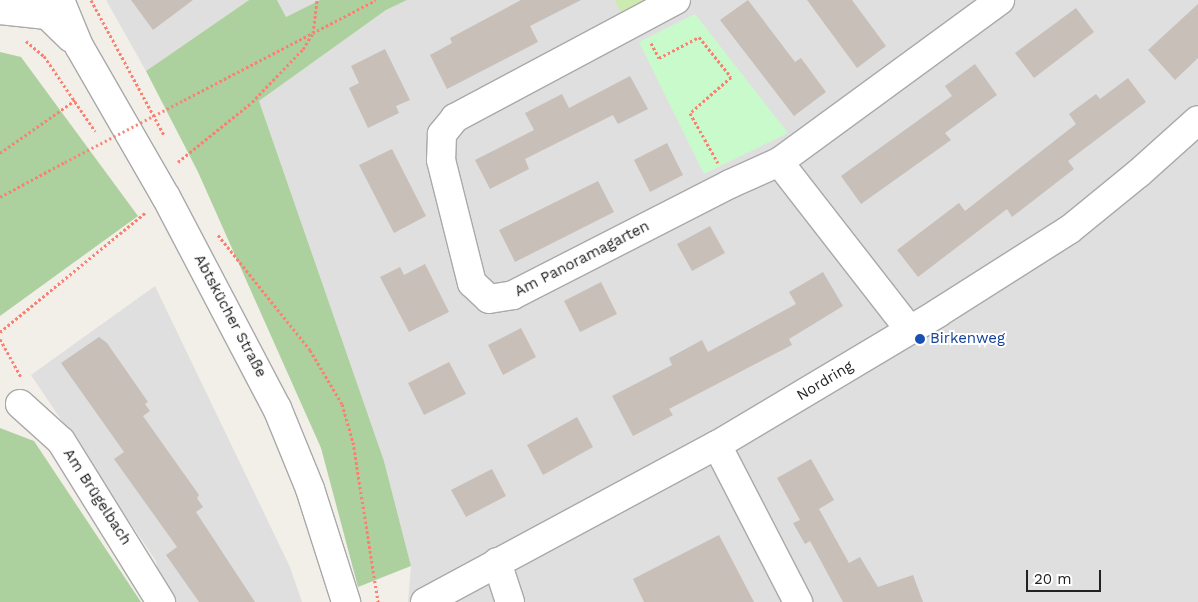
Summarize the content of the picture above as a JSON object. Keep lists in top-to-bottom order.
{
  "streets": {
    "street": [
      "Am Panoramagarten",
      "Abtskücher Straße",
      "Nordring",
      "Am Brügelbach"
    ]
  },
  "places": ["Birkenweg"],
  "scale_bar": "20 m"
}
